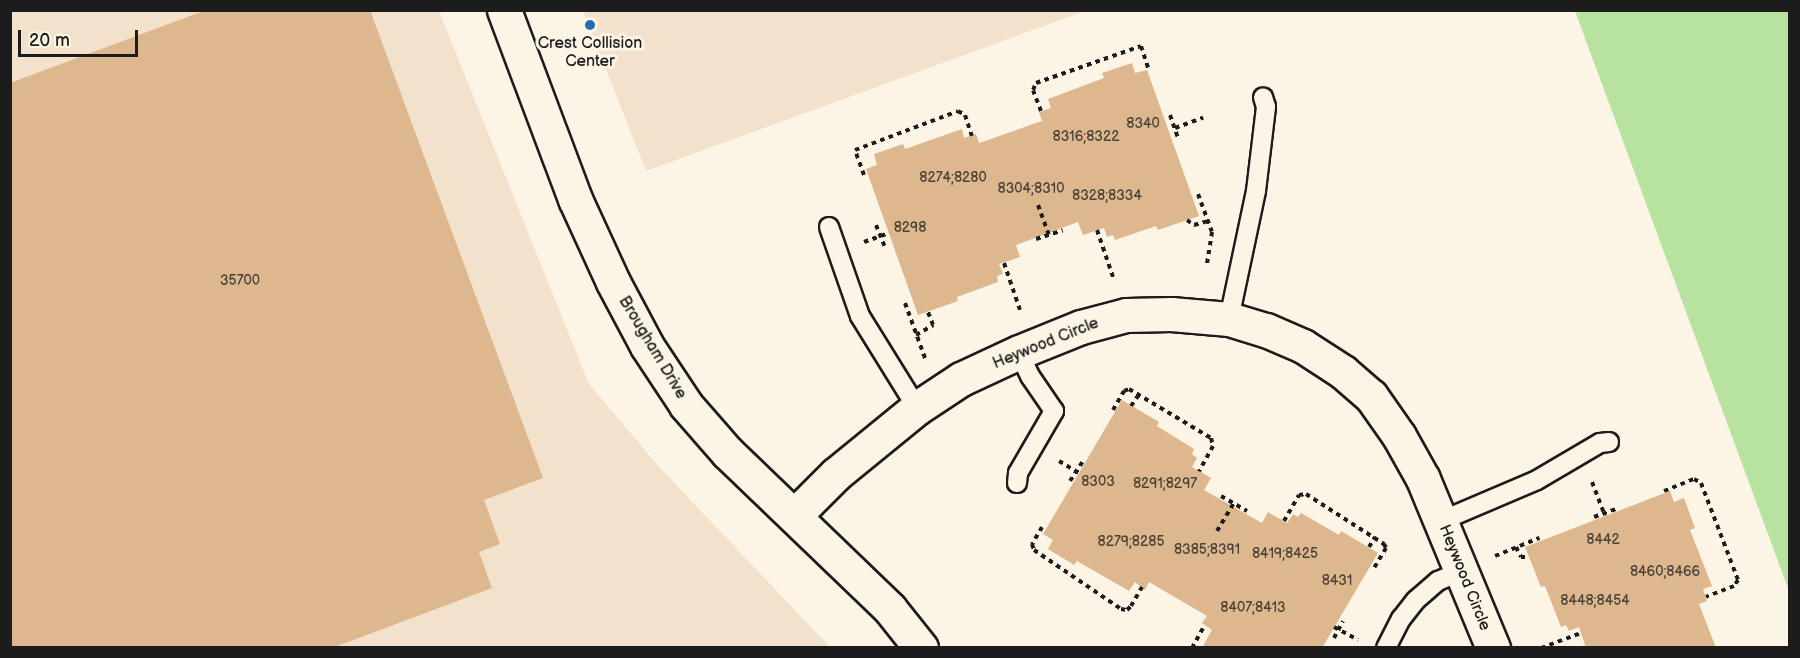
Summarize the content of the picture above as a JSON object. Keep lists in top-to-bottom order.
{
  "streets": {
    "street": ["Heywood Circle", "Brougham Drive"]
  },
  "crossings": [
    ["Heywood Circle", "Brougham Drive"]
  ],
  "places": ["Crest Collision Center"],
  "house_numbers": [
    "8340",
    "8316;8322",
    "8274;8280",
    "8304;8310",
    "8328;8334",
    "8298",
    "35700",
    "8303",
    "8291;8297",
    "8442",
    "8279;8285",
    "8385;8391",
    "8419;8425",
    "8460;8466",
    "8431",
    "8448;8454",
    "8407;8413"
  ],
  "scale_bar": "20 m"
}
